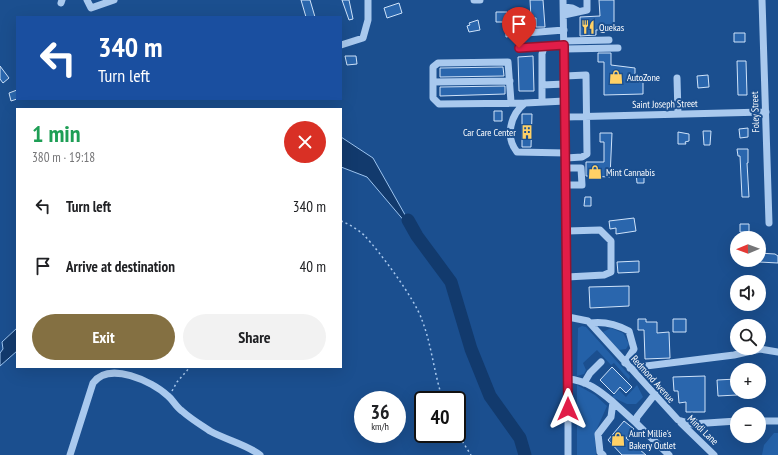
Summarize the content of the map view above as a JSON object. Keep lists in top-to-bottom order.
{
  "streets": {
    "street": [
      "Saint Joseph Street",
      "Foley Street",
      "Redmond Avenue",
      "Mindi Lane"
    ]
  },
  "crossings": [
    ["Saint Joseph Street", "Foley Street"],
    ["Redmond Avenue", "Mindi Lane"]
  ],
  "places": {
    "restaurant": ["Quekas"],
    "shop": ["AutoZone", "Mint Cannabis", "Aunt Millie's Bakery Outlet"],
    "building": ["Car Care Center"]
  },
  "north": "left",
  "page": {
    "turn": ["340 m", "Turn left"],
    "heading": ["1 min", "380 m · 19:18"],
    "list": [
      {
        "name": "Turn left",
        "value": "340 m"
      },
      {
        "name": "Arrive at destination",
        "value": "40 m"
      }
    ],
    "map_buttons": ["+", "−"],
    "buttons": ["Exit", "Share"],
    "speed": "36 km/h",
    "limit": "40"
  }
}
